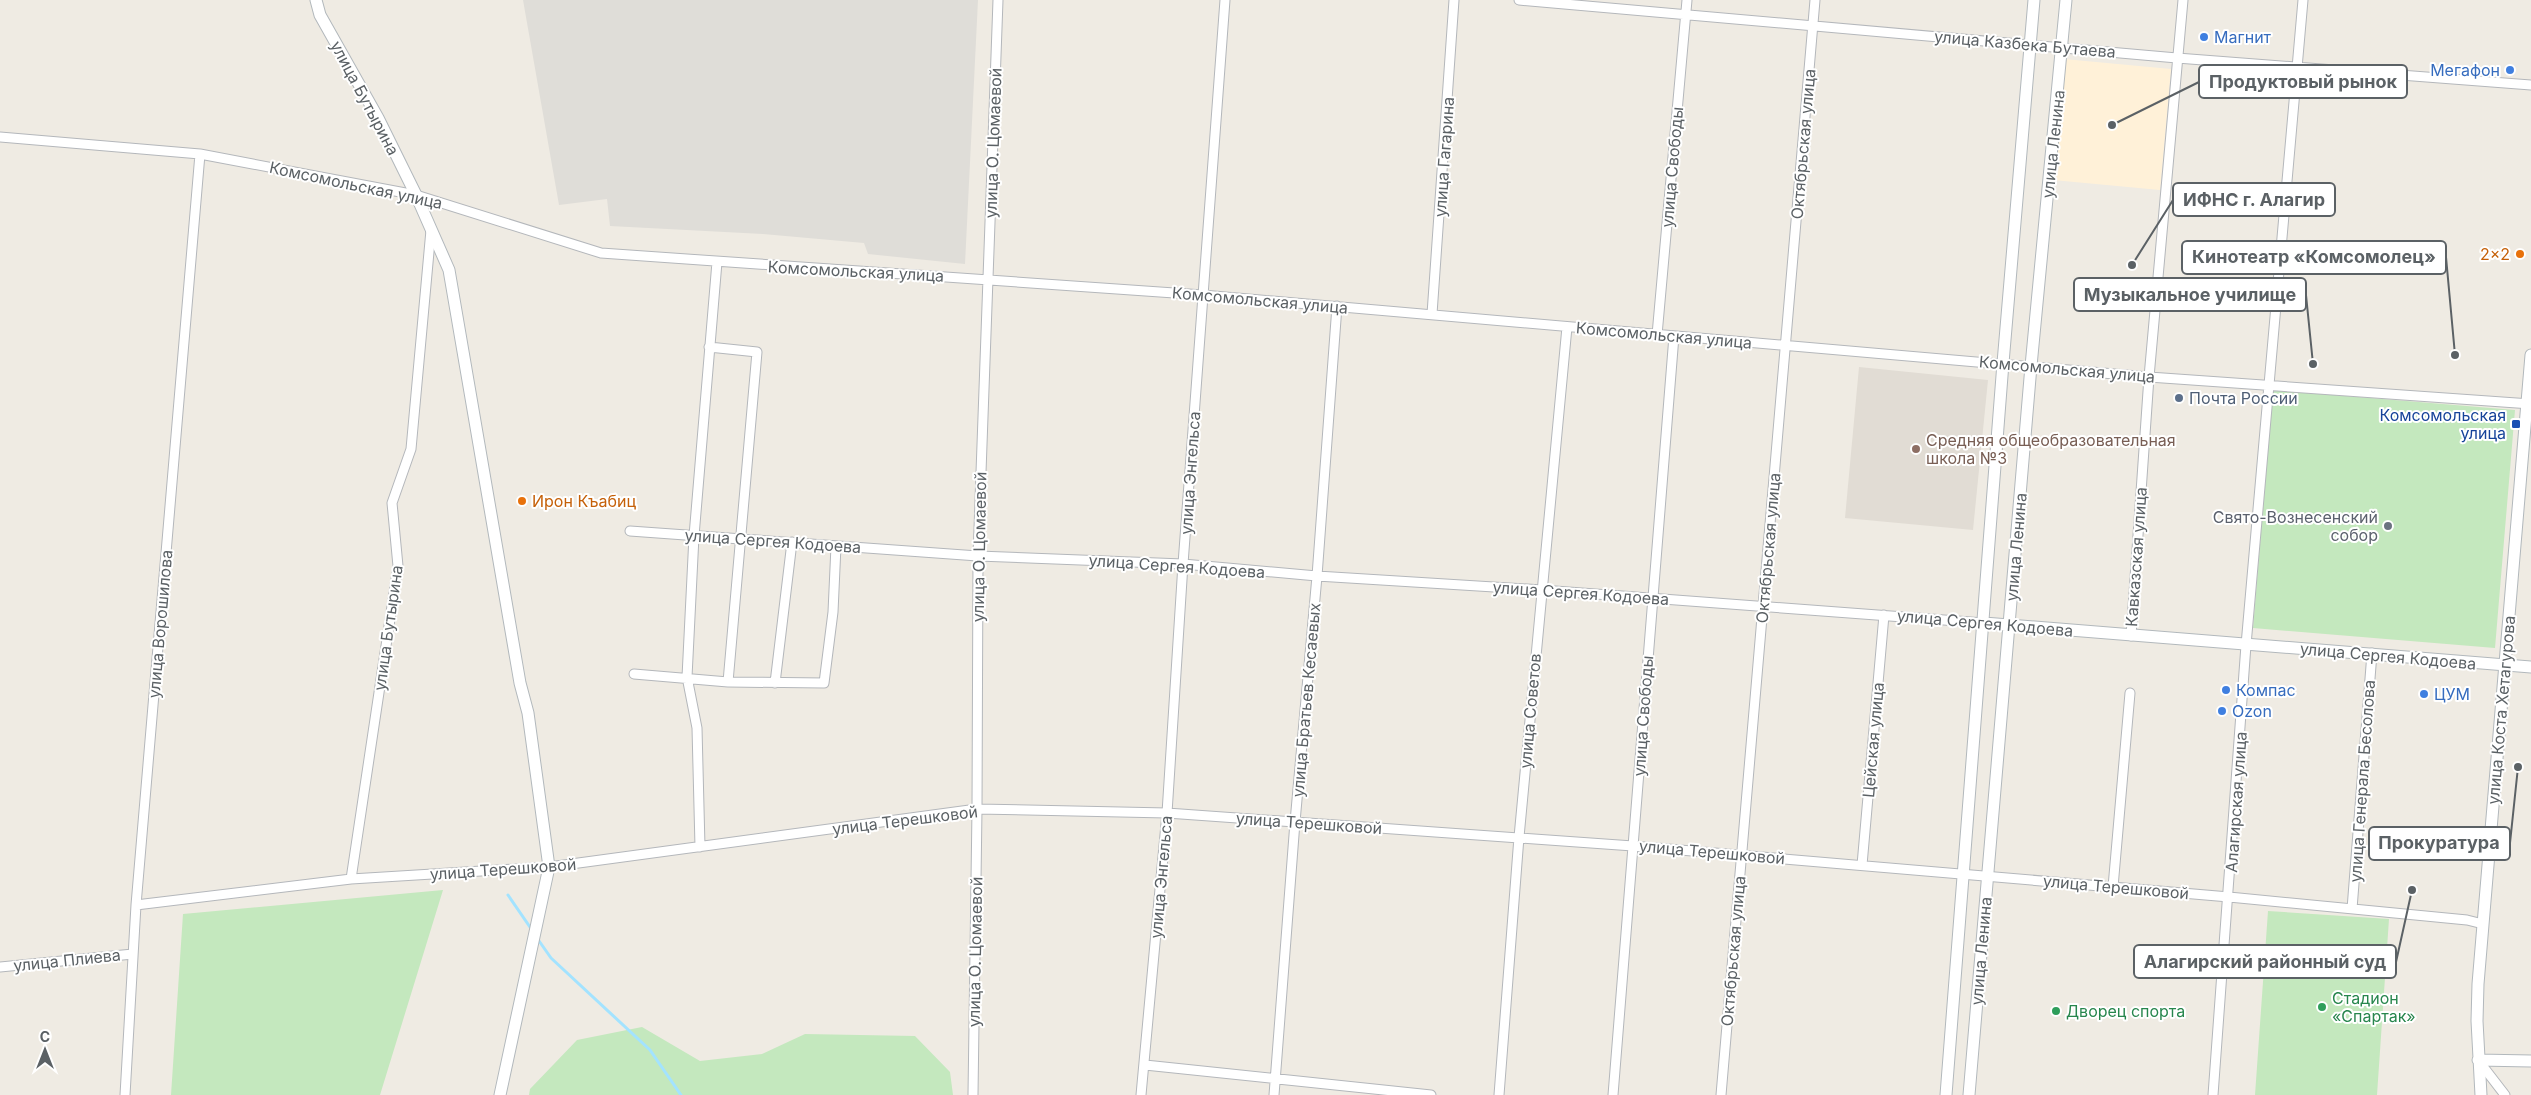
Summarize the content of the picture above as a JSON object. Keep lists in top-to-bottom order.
{
  "streets": {
    "street": [
      "улица Казбека Бутаева",
      "улица Бутырина",
      "улица О. Цомаевой",
      "Октябрьская улица",
      "улица Ленина",
      "улица Гагарина",
      "улица Свободы",
      "Комсомольская улица",
      "улица Энгельса",
      "улица Сергея Кодоева",
      "Кавказская улица",
      "улица Ворошилова",
      "улица Братьев Кесаевых",
      "улица Коста Хетагурова",
      "улица Советов",
      "Цейская улица",
      "улица Генерала Бесолова",
      "Алагирская улица",
      "улица Терешковой",
      "улица Плиева"
    ]
  },
  "crossings": [
    ["улица Казбека Бутаева", "Октябрьская улица"],
    ["улица Казбека Бутаева", "улица Ленина"],
    ["улица Казбека Бутаева", "улица Свободы"],
    ["улица Казбека Бутаева", "Кавказская улица"],
    ["улица Казбека Бутаева", "Алагирская улица"],
    ["улица Бутырина", "Комсомольская улица"],
    ["улица Бутырина", "улица Терешковой"],
    ["улица О. Цомаевой", "Комсомольская улица"],
    ["улица О. Цомаевой", "улица Сергея Кодоева"],
    ["улица О. Цомаевой", "улица Терешковой"],
    ["Октябрьская улица", "Комсомольская улица"],
    ["Октябрьская улица", "улица Сергея Кодоева"],
    ["Октябрьская улица", "улица Терешковой"],
    ["улица Ленина", "Комсомольская улица"],
    ["улица Ленина", "улица Сергея Кодоева"],
    ["улица Ленина", "улица Терешковой"],
    ["улица Гагарина", "Комсомольская улица"],
    ["улица Свободы", "Комсомольская улица"],
    ["улица Свободы", "улица Сергея Кодоева"],
    ["улица Свободы", "улица Терешковой"],
    ["Комсомольская улица", "улица Энгельса"],
    ["Комсомольская улица", "Кавказская улица"],
    ["Комсомольская улица", "улица Ворошилова"],
    ["Комсомольская улица", "улица Братьев Кесаевых"],
    ["Комсомольская улица", "улица Коста Хетагурова"],
    ["Комсомольская улица", "улица Советов"],
    ["Комсомольская улица", "Алагирская улица"],
    ["улица Энгельса", "улица Сергея Кодоева"],
    ["улица Энгельса", "улица Терешковой"],
    ["улица Сергея Кодоева", "Кавказская улица"],
    ["улица Сергея Кодоева", "улица Братьев Кесаевых"],
    ["улица Сергея Кодоева", "улица Коста Хетагурова"],
    ["улица Сергея Кодоева", "улица Советов"],
    ["улица Сергея Кодоева", "Цейская улица"],
    ["улица Сергея Кодоева", "улица Генерала Бесолова"],
    ["улица Сергея Кодоева", "Алагирская улица"],
    ["улица Ворошилова", "улица Терешковой"],
    ["улица Ворошилова", "улица Плиева"],
    ["улица Братьев Кесаевых", "улица Терешковой"],
    ["улица Коста Хетагурова", "улица Терешковой"],
    ["улица Советов", "улица Терешковой"],
    ["Цейская улица", "улица Терешковой"],
    ["улица Генерала Бесолова", "улица Терешковой"],
    ["Алагирская улица", "улица Терешковой"]
  ],
  "places": {
    "other": [
      "Магнит",
      "Мегафон",
      "Продуктовый рынок",
      "2x2",
      "ИФНС г. Алагир",
      "Кинотеатр «Комсомолец»",
      "Музыкальное училище",
      "Почта России",
      "Средняя общеобразовательная школа №3",
      "Ирон Къабиц",
      "Свято-Вознесенский собор",
      "Компас",
      "ЦУМ",
      "Ozon",
      "Прокуратура",
      "Алагирский районный суд",
      "Стадион «Спартак»",
      "Дворец спорта"
    ],
    "transit": ["Комсомольская улица"]
  },
  "north": "top"
}
